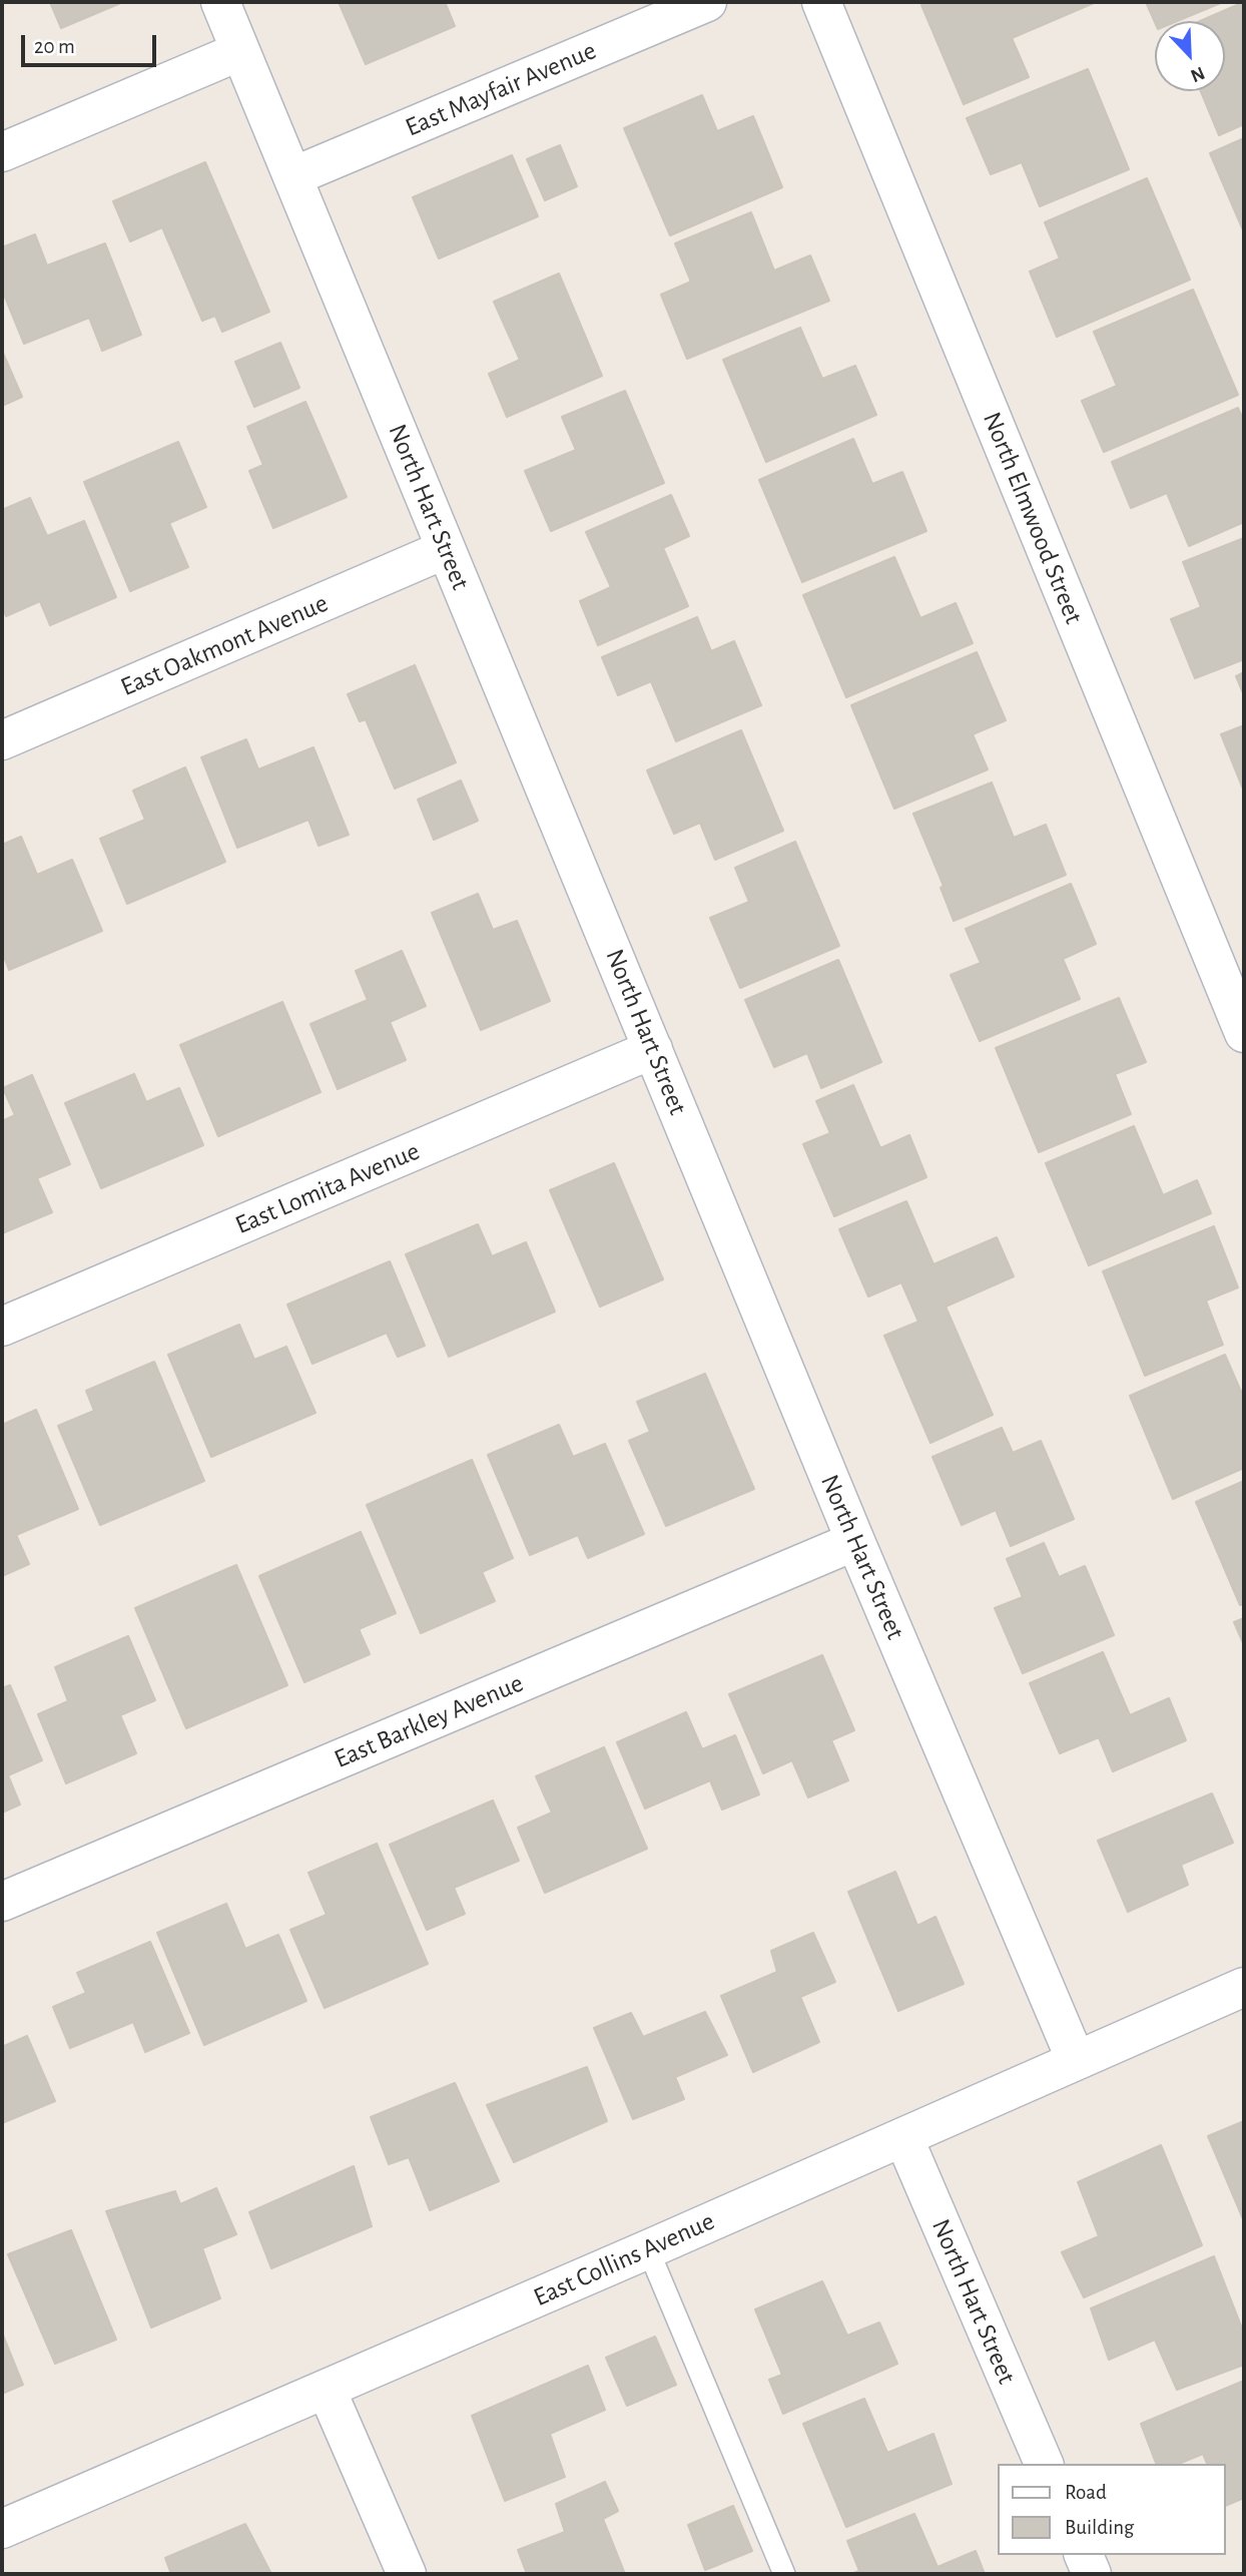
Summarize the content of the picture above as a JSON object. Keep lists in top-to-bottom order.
{
  "streets": {
    "street": [
      "East Mayfair Avenue",
      "North Hart Street",
      "North Elmwood Street",
      "East Oakmont Avenue",
      "East Lomita Avenue",
      "East Barkley Avenue",
      "East Collins Avenue"
    ]
  },
  "crossings": [
    ["East Mayfair Avenue", "North Hart Street"],
    ["North Hart Street", "East Oakmont Avenue"],
    ["North Hart Street", "East Lomita Avenue"],
    ["North Hart Street", "East Barkley Avenue"],
    ["North Hart Street", "East Collins Avenue"]
  ],
  "legend": ["Road", "Building"],
  "scale_bar": "20 m",
  "north": "bottom right"
}
